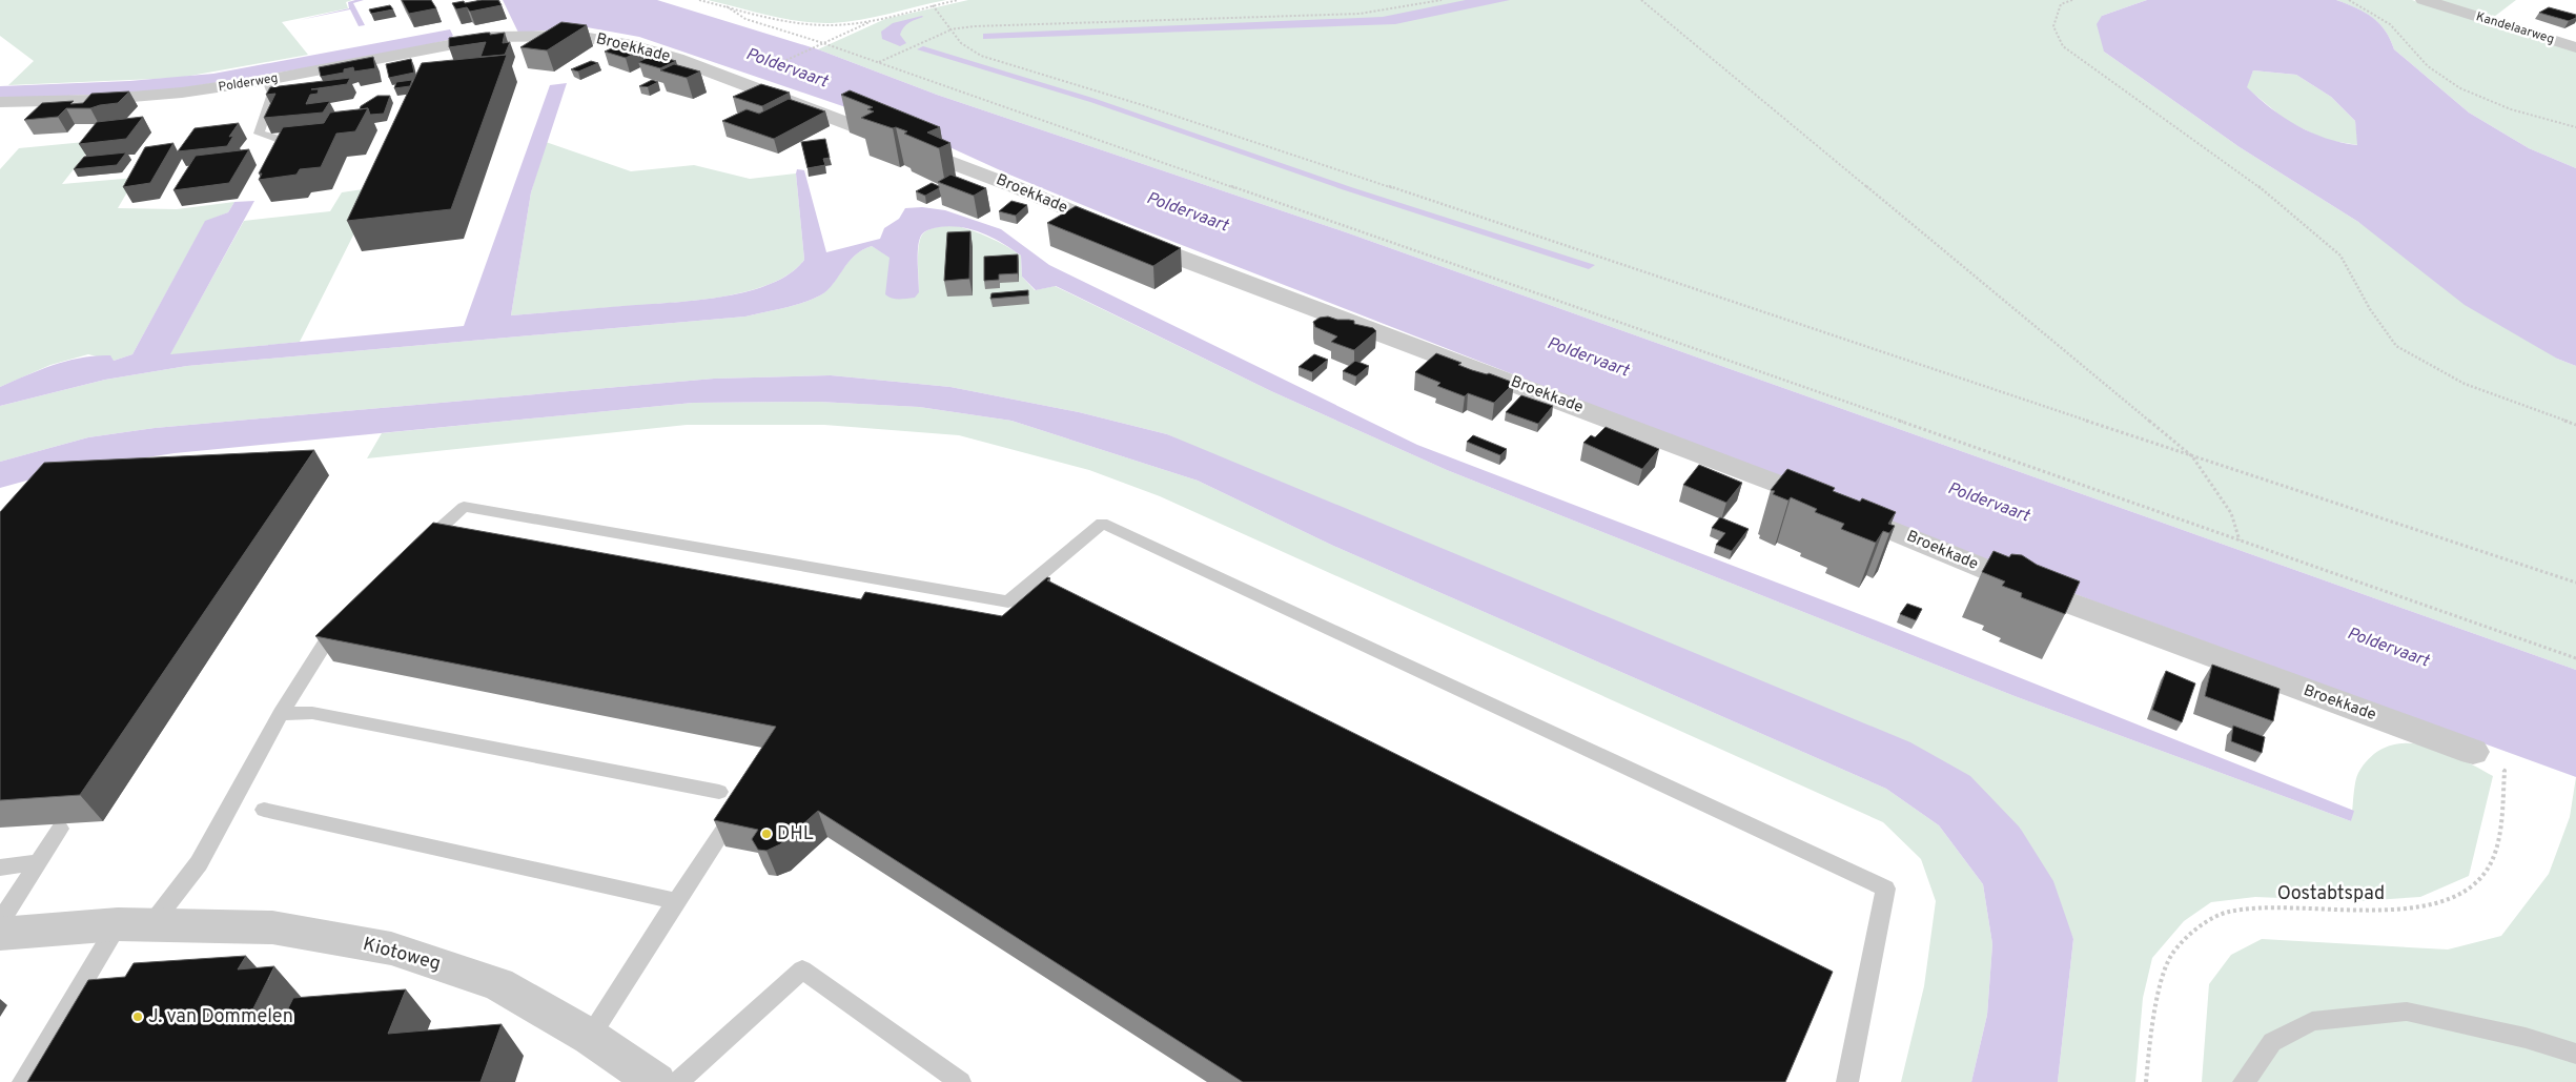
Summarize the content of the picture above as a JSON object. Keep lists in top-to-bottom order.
{
  "streets": {
    "street": [
      "Kandelaarweg",
      "Broekkade",
      "Polderweg",
      "Kiotoweg"
    ],
    "path": ["Oostabtspad"]
  },
  "crossings": [
    ["Broekkade", "Polderweg"],
    ["Broekkade", "Oostabtspad"]
  ],
  "water": ["Poldervaart"],
  "places": ["DHL", "J. van Dommelen"]
}
